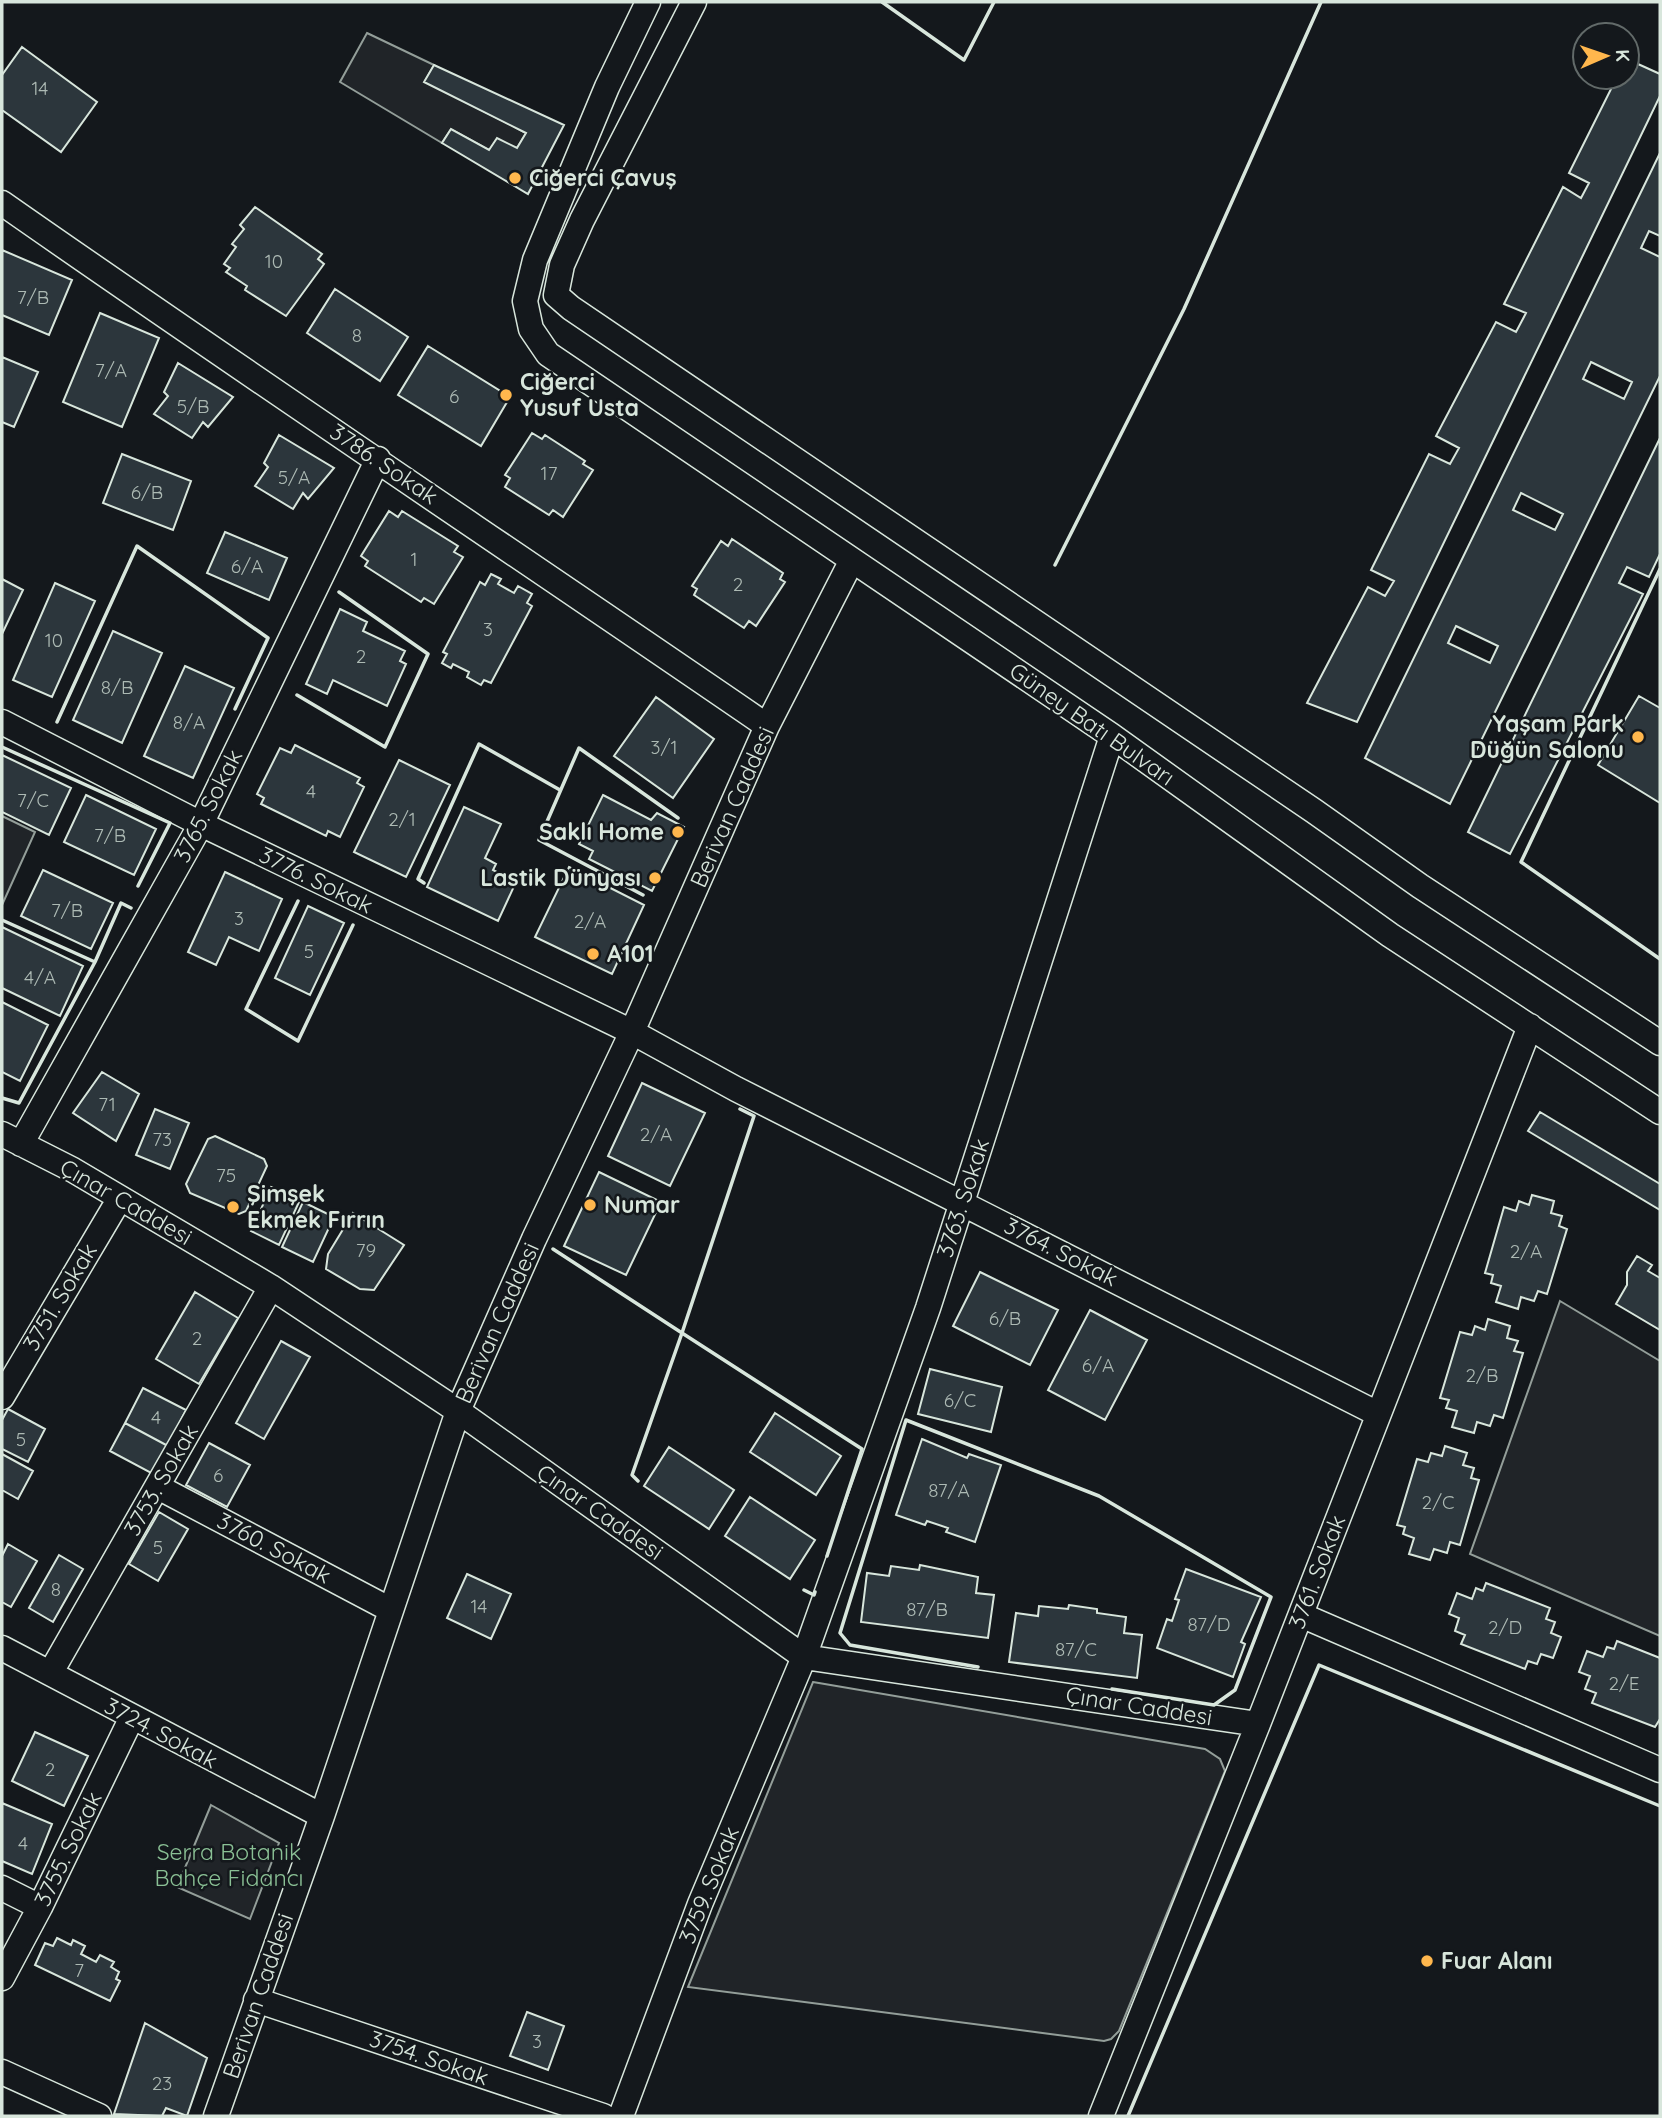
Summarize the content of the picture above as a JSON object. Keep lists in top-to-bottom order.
{
  "streets": {
    "street": [
      "3786. Sokak",
      "Güney Batı Bulvarı",
      "3765. Sokak",
      "Berivan Caddesi",
      "3776. Sokak",
      "3763. Sokak",
      "Çınar Caddesi",
      "3764. Sokak",
      "3751. Sokak",
      "3753. Sokak",
      "3760. Sokak",
      "3761. Sokak",
      "3724. Sokak",
      "3755. Sokak",
      "3759. Sokak",
      "3754. Sokak"
    ]
  },
  "crossings": [
    ["3786. Sokak", "3765. Sokak"],
    ["3786. Sokak", "Berivan Caddesi"],
    ["Güney Batı Bulvarı", "Berivan Caddesi"],
    ["Güney Batı Bulvarı", "3763. Sokak"],
    ["Güney Batı Bulvarı", "3761. Sokak"],
    ["3765. Sokak", "3776. Sokak"],
    ["3765. Sokak", "Çınar Caddesi"],
    ["Berivan Caddesi", "3776. Sokak"],
    ["Berivan Caddesi", "Çınar Caddesi"],
    ["Berivan Caddesi", "3764. Sokak"],
    ["Berivan Caddesi", "3760. Sokak"],
    ["Berivan Caddesi", "3724. Sokak"],
    ["Berivan Caddesi", "3754. Sokak"],
    ["3776. Sokak", "3764. Sokak"],
    ["3763. Sokak", "Çınar Caddesi"],
    ["3763. Sokak", "3764. Sokak"],
    ["3763. Sokak", "3759. Sokak"],
    ["Çınar Caddesi", "3751. Sokak"],
    ["Çınar Caddesi", "3753. Sokak"],
    ["Çınar Caddesi", "3761. Sokak"],
    ["Çınar Caddesi", "3759. Sokak"],
    ["3764. Sokak", "3761. Sokak"],
    ["3753. Sokak", "3760. Sokak"],
    ["3753. Sokak", "3724. Sokak"],
    ["3724. Sokak", "3755. Sokak"]
  ],
  "parks": ["Serra Botanik Bahçe Fidancı"],
  "places": [
    "Ciğerci Çavuş",
    "Ciğerci Yusuf Usta",
    "Yaşam Park Düğün Salonu",
    "Saklı Home",
    "Lastik Dünyası",
    "A101",
    "Numar",
    "Şimşek Ekmek Fırrın",
    "Fuar Alanı"
  ],
  "house_numbers": [
    "14",
    "10",
    "7/B",
    "8",
    "7/A",
    "6",
    "5/B",
    "17",
    "5/A",
    "6/B",
    "1",
    "6/A",
    "2",
    "3",
    "10",
    "2",
    "8/B",
    "8/A",
    "3/1",
    "4",
    "7/C",
    "2/1",
    "7/B",
    "7/B",
    "3",
    "2/A",
    "5",
    "4/A",
    "71",
    "2/A",
    "73",
    "75",
    "79",
    "2/A",
    "6/B",
    "2",
    "6/A",
    "2/B",
    "6/C",
    "4",
    "5",
    "6",
    "87/A",
    "2/C",
    "5",
    "8",
    "14",
    "87/B",
    "87/D",
    "2/D",
    "87/C",
    "2/E",
    "2",
    "4",
    "7",
    "3",
    "23"
  ],
  "north": "right"
}
